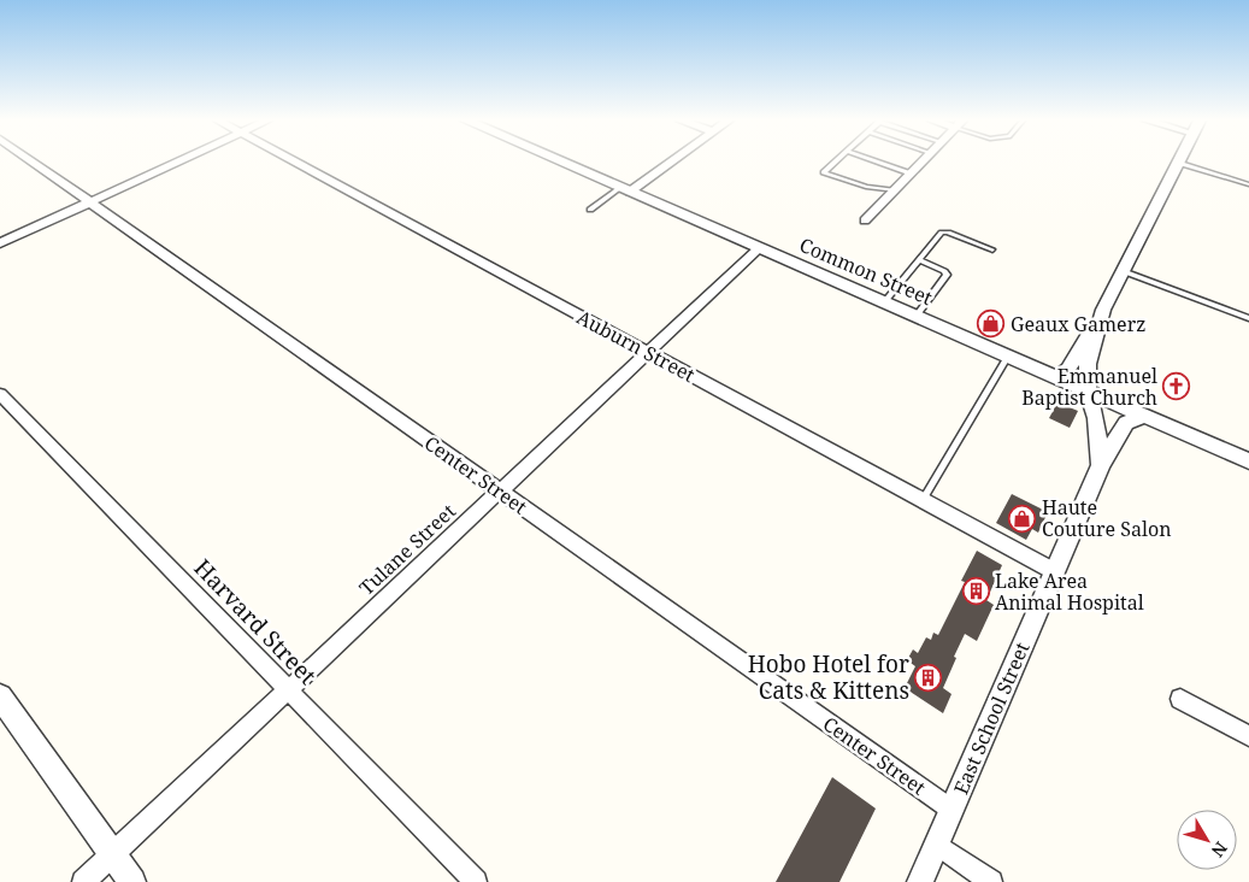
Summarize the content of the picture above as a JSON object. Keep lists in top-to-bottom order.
{
  "streets": {
    "street": [
      "Common Street",
      "Auburn Street",
      "Center Street",
      "Tulane Street",
      "Harvard Street",
      "East School Street"
    ]
  },
  "crossings": [
    ["Common Street", "Tulane Street"],
    ["Common Street", "East School Street"],
    ["Auburn Street", "Tulane Street"],
    ["Auburn Street", "East School Street"],
    ["Center Street", "Tulane Street"],
    ["Center Street", "East School Street"],
    ["Tulane Street", "Harvard Street"]
  ],
  "places": {
    "shop": ["Geaux Gamerz", "Haute Couture Salon"],
    "church": ["Emmanuel Baptist Church"],
    "building": ["Lake Area Animal Hospital", "Hobo Hotel for Cats & Kittens"]
  },
  "north": "bottom right"
}
